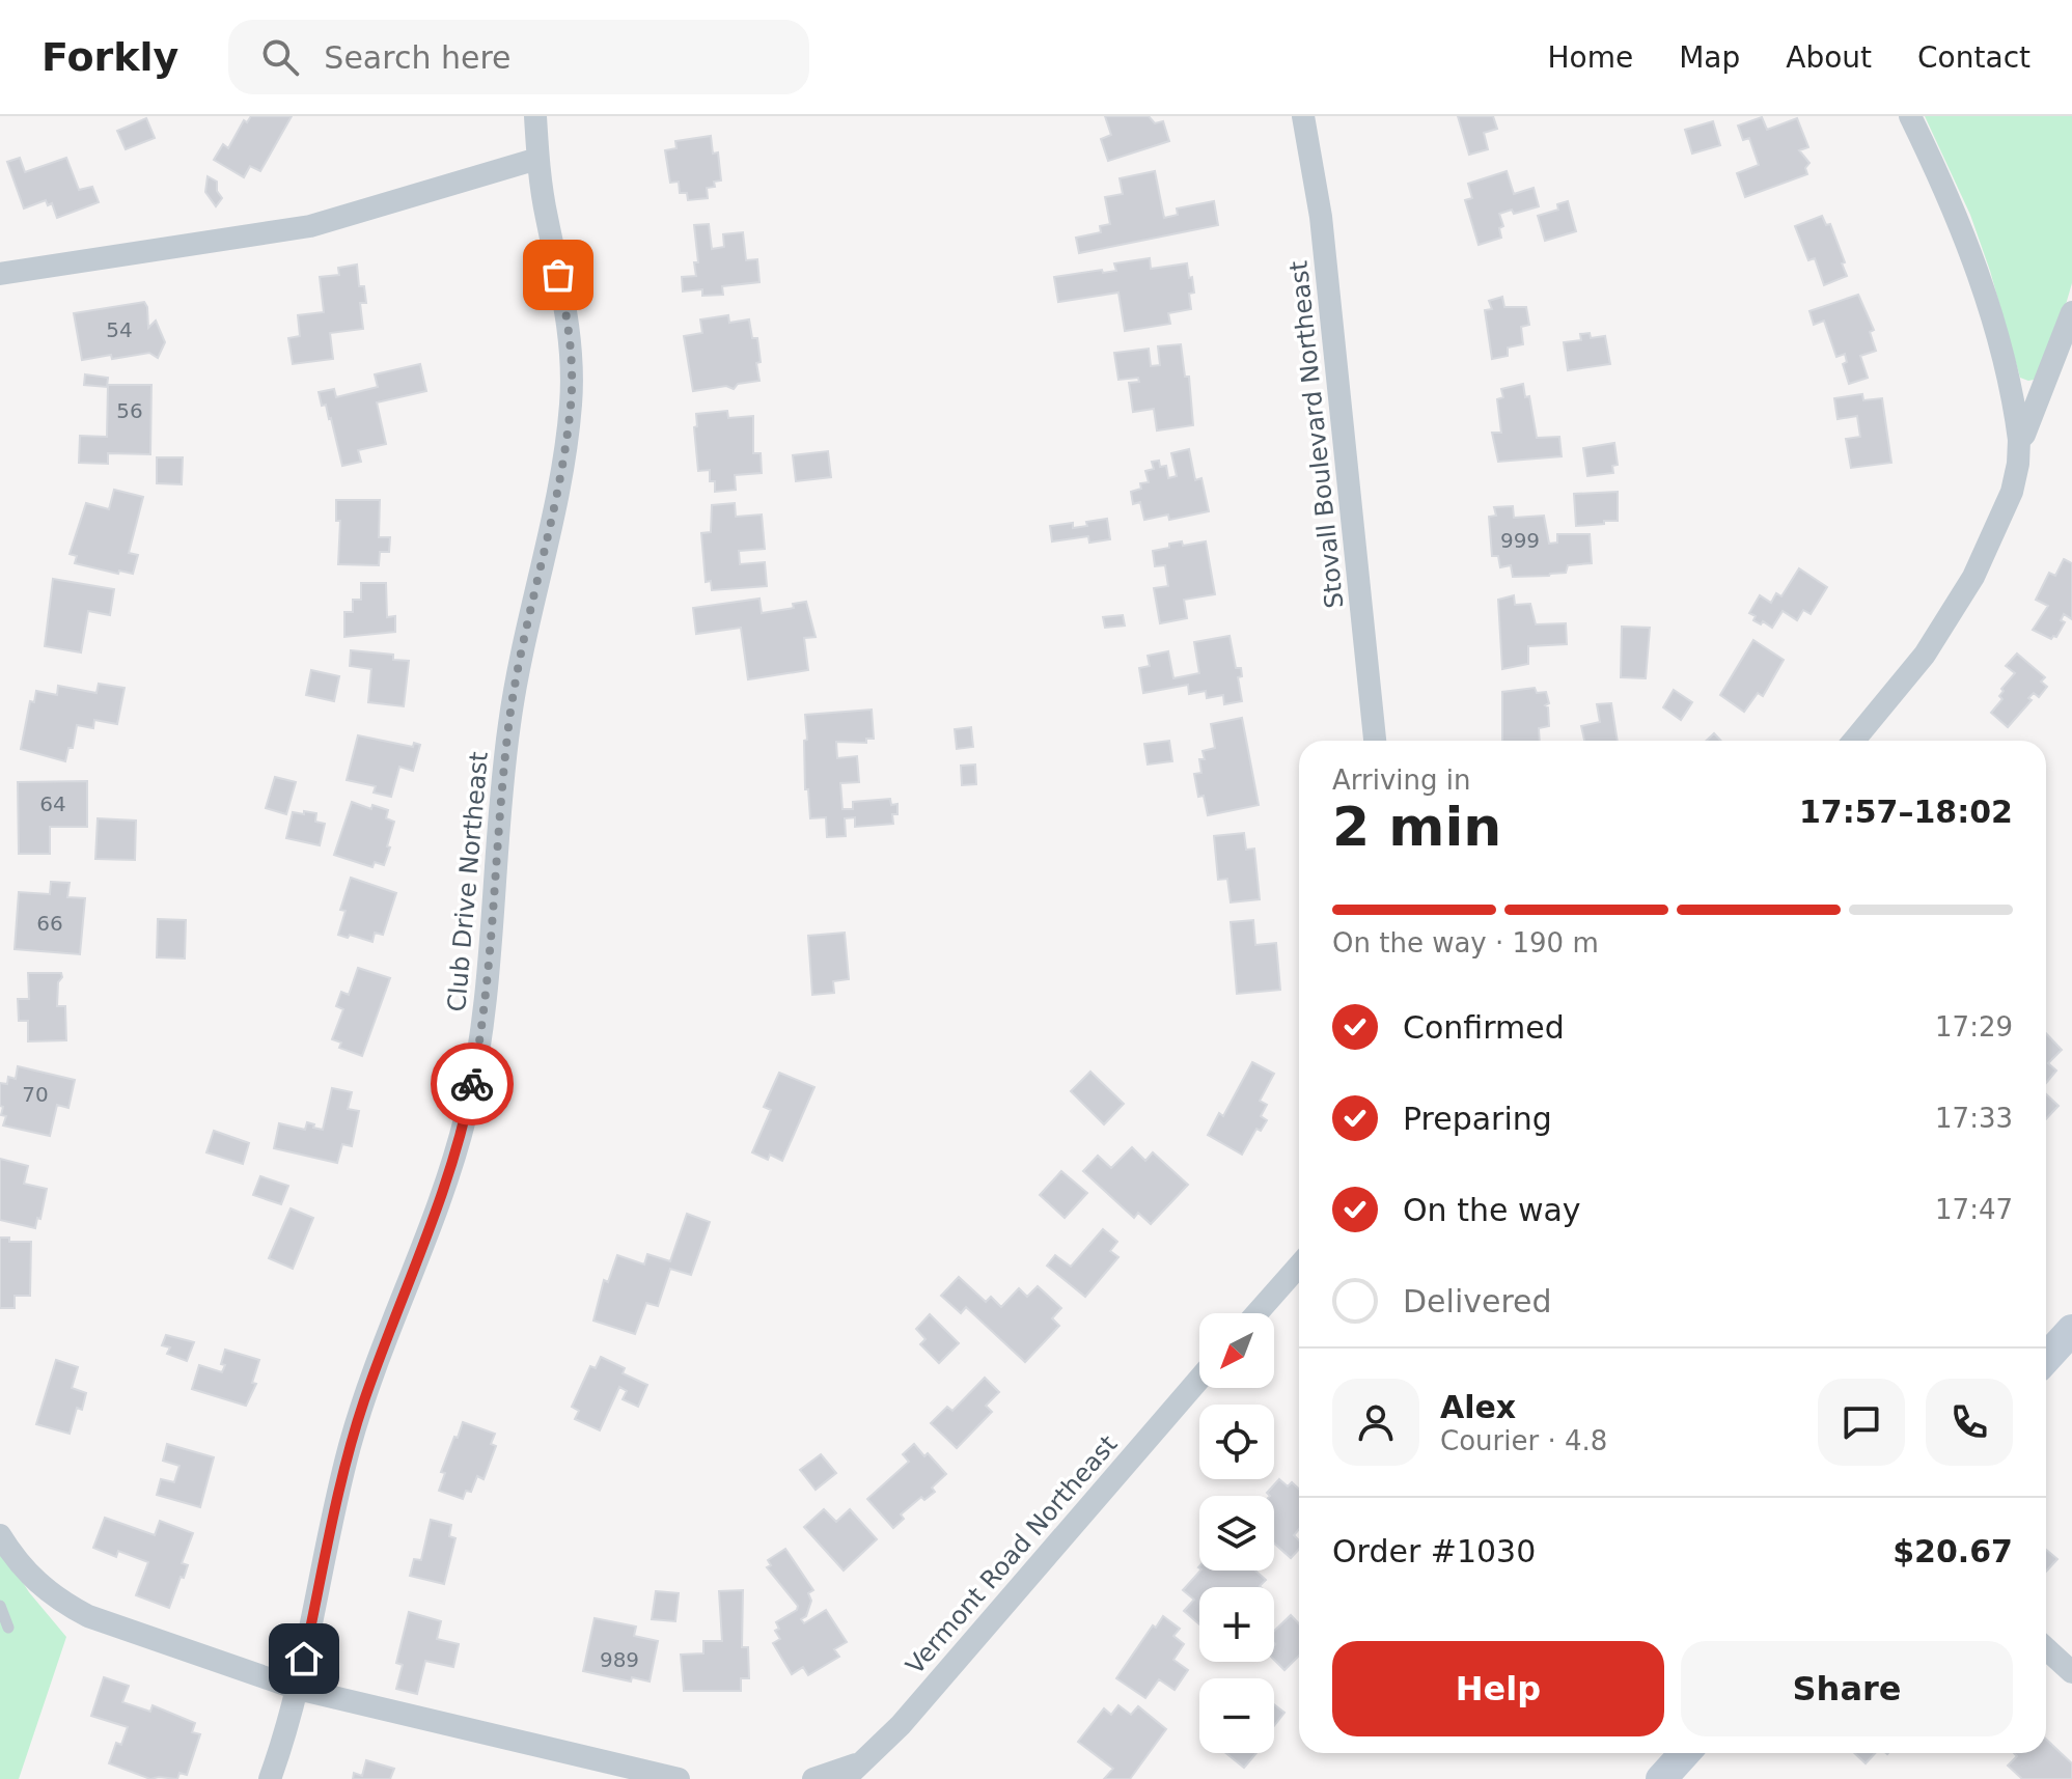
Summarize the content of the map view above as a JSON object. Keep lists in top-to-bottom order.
{
  "streets": {
    "street": ["Stovall Boulevard Northeast", "Club Drive Northeast", "Vermont Road Northeast"]
  },
  "house_numbers": [
    "54",
    "56",
    "999",
    "64",
    "66",
    "70",
    "989"
  ],
  "north": "bottom left",
  "page": {
    "header": "Forkly",
    "search": "Search here",
    "nav": [
      "Home",
      "Map",
      "About",
      "Contact"
    ],
    "heading": ["2 min", "Arriving in", "17:57–18:02"],
    "panel": [
      "Alex",
      "Courier · 4.8",
      "Order #1030",
      "$20.67"
    ],
    "bar": "On the way · 190 m",
    "list": [
      ["Confirmed", "17:29"],
      ["Preparing", "17:33"],
      ["On the way", "17:47"],
      "Delivered"
    ],
    "map_buttons": ["+", "−"],
    "buttons": ["Help", "Share"]
  }
}
